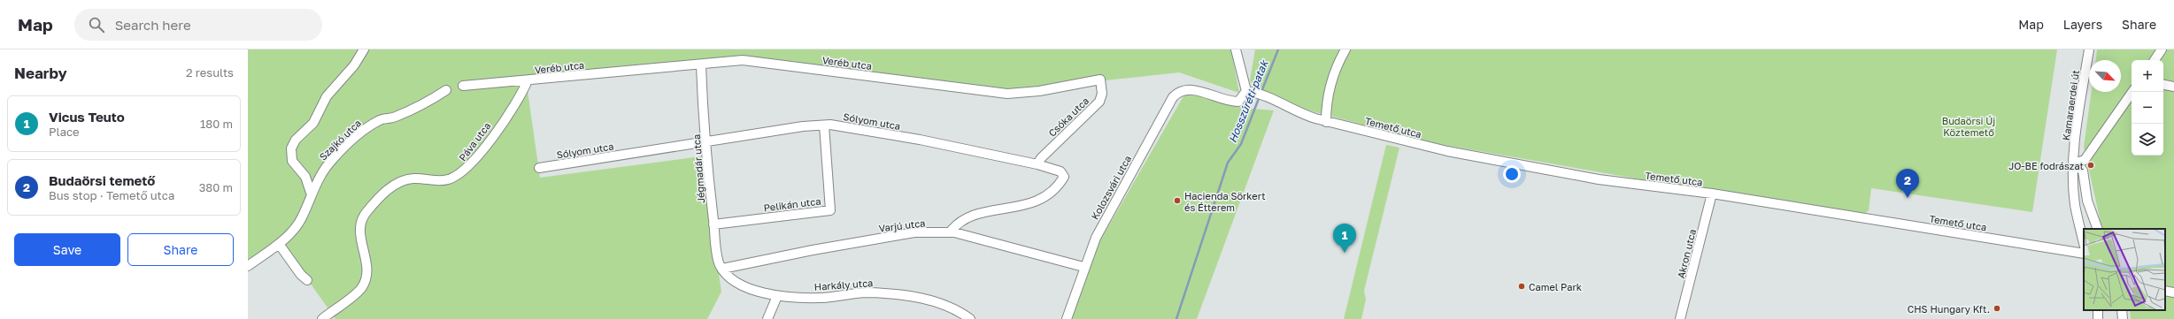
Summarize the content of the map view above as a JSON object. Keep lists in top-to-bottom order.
{
  "streets": {
    "street": [
      "Veréb utca",
      "Kamaraerdei út",
      "Csóka utca",
      "Sólyom utca",
      "Temető utca",
      "Szajkó utca",
      "Páva utca",
      "Jégmadár utca",
      "Kolozsvári utca",
      "Pelikán utca",
      "Varjú utca",
      "Akron utca",
      "Harkály utca"
    ]
  },
  "crossings": [
    ["Veréb utca", "Csóka utca"],
    ["Veréb utca", "Páva utca"],
    ["Veréb utca", "Jégmadár utca"],
    ["Csóka utca", "Sólyom utca"],
    ["Sólyom utca", "Jégmadár utca"],
    ["Sólyom utca", "Pelikán utca"],
    ["Sólyom utca", "Varjú utca"],
    ["Temető utca", "Kolozsvári utca"],
    ["Temető utca", "Akron utca"],
    ["Jégmadár utca", "Pelikán utca"],
    ["Jégmadár utca", "Varjú utca"],
    ["Jégmadár utca", "Harkály utca"],
    ["Kolozsvári utca", "Varjú utca"],
    ["Varjú utca", "Harkály utca"]
  ],
  "water": ["Hosszúréti-patak"],
  "parks": ["Budaörsi Új Köztemető"],
  "places": [
    "JO-BE fodrászat",
    "Hacienda Sörkert és Étterem",
    "Camel Park",
    "CHS Hungary Kft."
  ],
  "north": "bottom right",
  "page": {
    "header": "Map",
    "search": "Search here",
    "nav": ["Map", "Layers", "Share"],
    "heading": ["Nearby", "2 results"],
    "map_buttons": ["+", "−"],
    "list": [
      {
        "mark": "1",
        "name": "Vicus Teuto",
        "note": "Place",
        "value": "180 m"
      },
      {
        "mark": "2",
        "name": "Budaörsi temető",
        "note": "Bus stop · Temető utca",
        "value": "380 m"
      }
    ],
    "pins": ["2", "1"],
    "buttons": ["Save", "Share"]
  }
}
